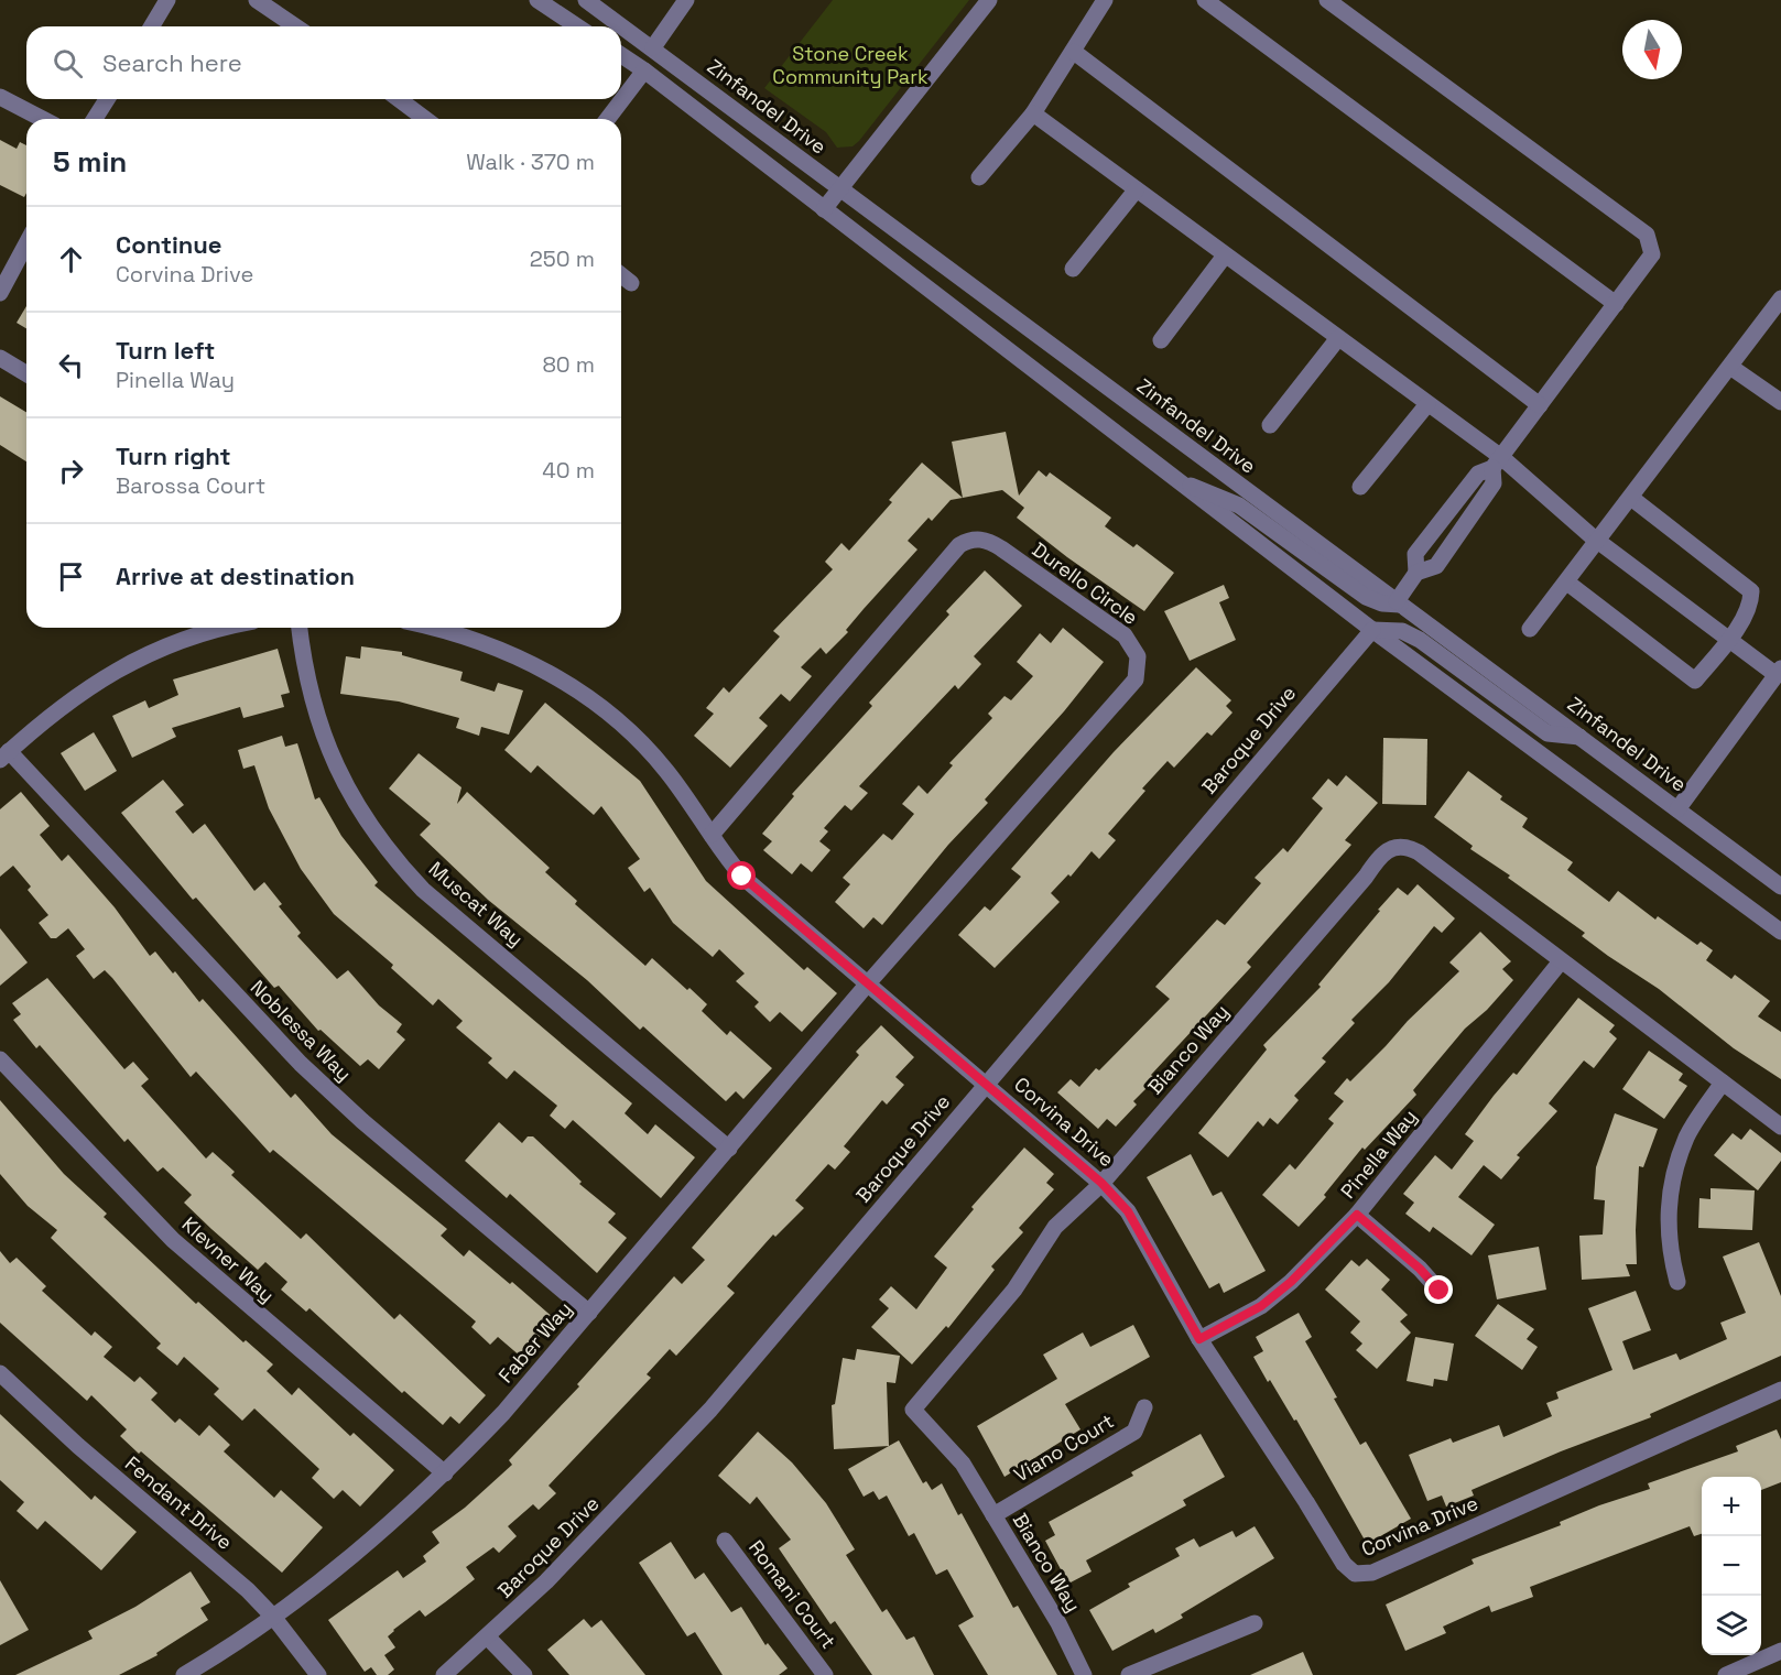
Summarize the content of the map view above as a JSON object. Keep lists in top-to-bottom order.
{
  "streets": {
    "street": [
      "Zinfandel Drive",
      "Durello Circle",
      "Baroque Drive",
      "Muscat Way",
      "Noblessa Way",
      "Bianco Way",
      "Corvina Drive",
      "Pinella Way",
      "Klevner Way",
      "Faber Way",
      "Viano Court",
      "Fendant Drive",
      "Romani Court"
    ]
  },
  "crossings": [
    ["Durello Circle", "Corvina Drive"],
    ["Durello Circle", "Faber Way"],
    ["Baroque Drive", "Corvina Drive"],
    ["Muscat Way", "Faber Way"],
    ["Noblessa Way", "Faber Way"],
    ["Bianco Way", "Corvina Drive"],
    ["Bianco Way", "Pinella Way"],
    ["Bianco Way", "Viano Court"],
    ["Corvina Drive", "Pinella Way"],
    ["Corvina Drive", "Faber Way"],
    ["Klevner Way", "Faber Way"],
    ["Faber Way", "Fendant Drive"]
  ],
  "parks": ["Stone Creek Community Park"],
  "north": "bottom",
  "page": {
    "search": "Search here",
    "heading": ["5 min", "Walk · 370 m"],
    "list": [
      ["Continue", "Corvina Drive", "250 m"],
      ["Turn left", "Pinella Way", "80 m"],
      ["Turn right", "Barossa Court", "40 m"],
      "Arrive at destination"
    ],
    "map_buttons": ["+", "−"]
  }
}
